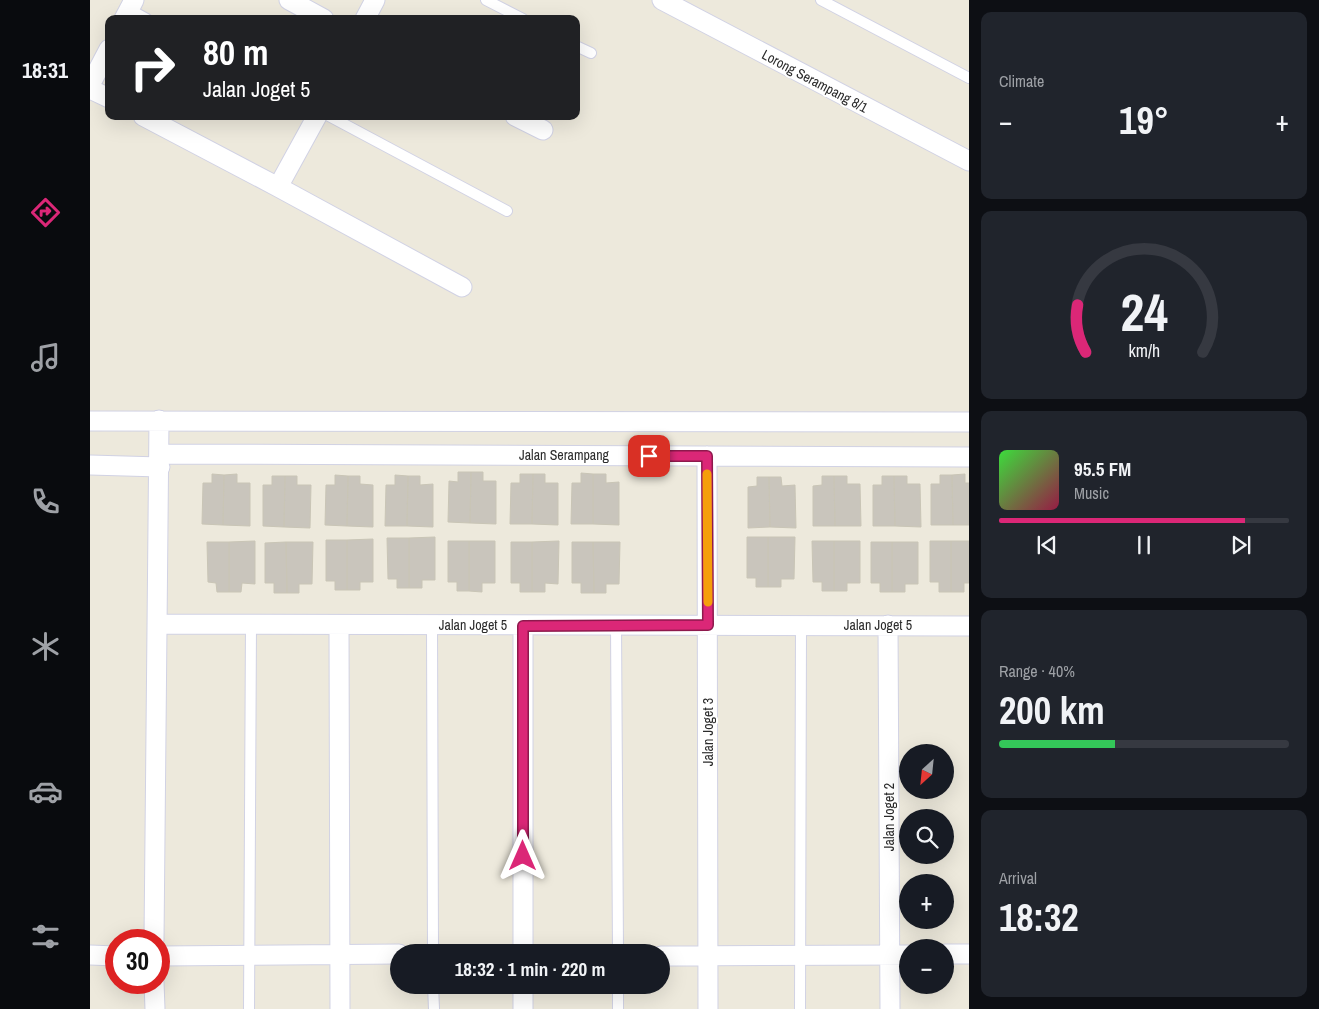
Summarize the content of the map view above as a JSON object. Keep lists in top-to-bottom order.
{
  "streets": {
    "street": [
      "Lorong Serampang 8/1",
      "Jalan Serampang",
      "Jalan Joget 5",
      "Jalan Joget 3",
      "Jalan Joget 2"
    ]
  },
  "crossings": [
    ["Jalan Serampang", "Jalan Joget 3"],
    ["Jalan Joget 5", "Jalan Joget 3"],
    ["Jalan Joget 5", "Jalan Joget 2"]
  ],
  "north": "bottom left",
  "page": {
    "tabs": "18:31",
    "tile": [
      "Climate",
      ["Range · 40%", "200 km"],
      ["Arrival", "18:32"]
    ],
    "turn": ["80 m", "Jalan Joget 5"],
    "heat": ["−", "19°", "+"],
    "song": ["95.5 FM", "Music"],
    "map_buttons": ["+", "−"],
    "limit": "30",
    "trip": "18:32 · 1 min · 220 m",
    "gauge": ["24", "km/h"]
  }
}
